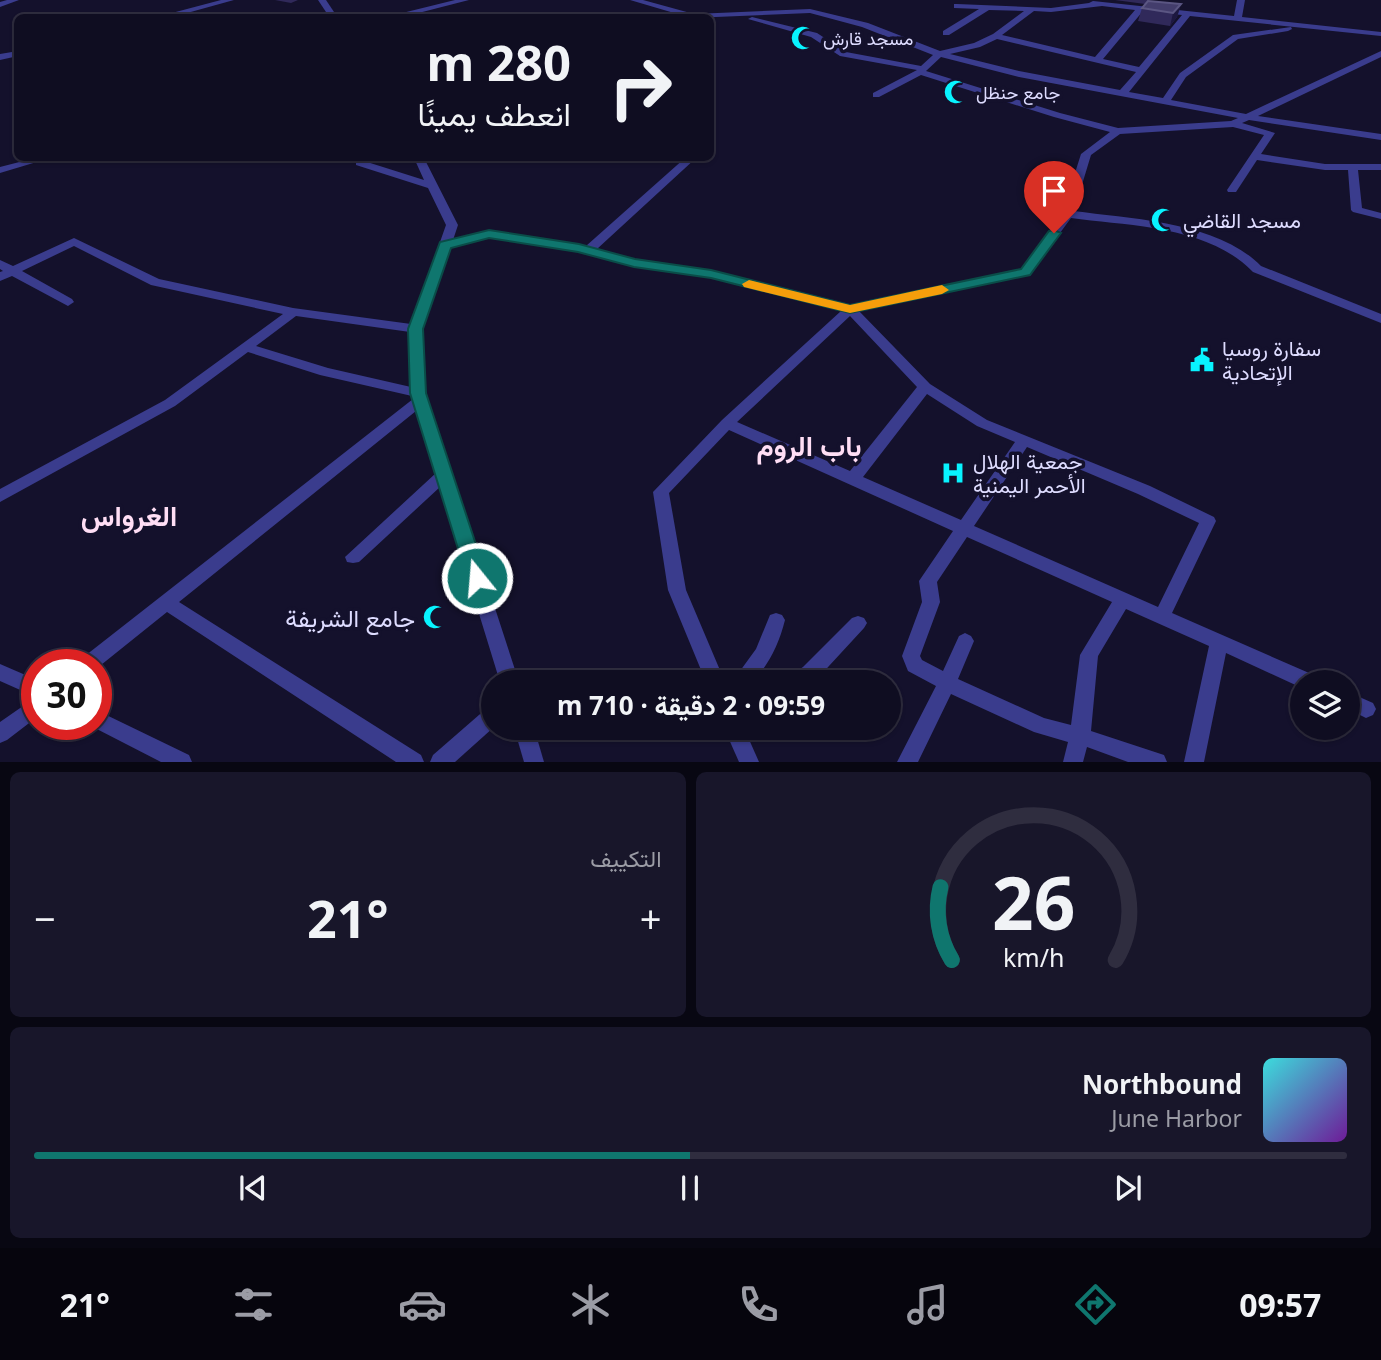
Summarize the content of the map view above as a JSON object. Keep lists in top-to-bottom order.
{
  "districts": ["باب الروم", "الغرواس"],
  "places": {
    "mosque": [
      "مسجد قارش",
      "جامع حنظل",
      "مسجد القاضي",
      "جامع الشريفة"
    ],
    "public building": ["سفارة روسيا الإتحادية"],
    "hospital": ["جمعية الهلال الأحمر اليمنية"]
  },
  "page": {
    "turn": ["280 m", "انعطف يمينًا"],
    "limit": "30",
    "trip": "09:59 · 2 دقيقة · 710 m",
    "tile": "التكييف",
    "heat": ["−", "21°", "+"],
    "song": ["Northbound", "June Harbor"],
    "tabs": ["09:57", "21°"],
    "gauge": ["26", "km/h"]
  }
}
